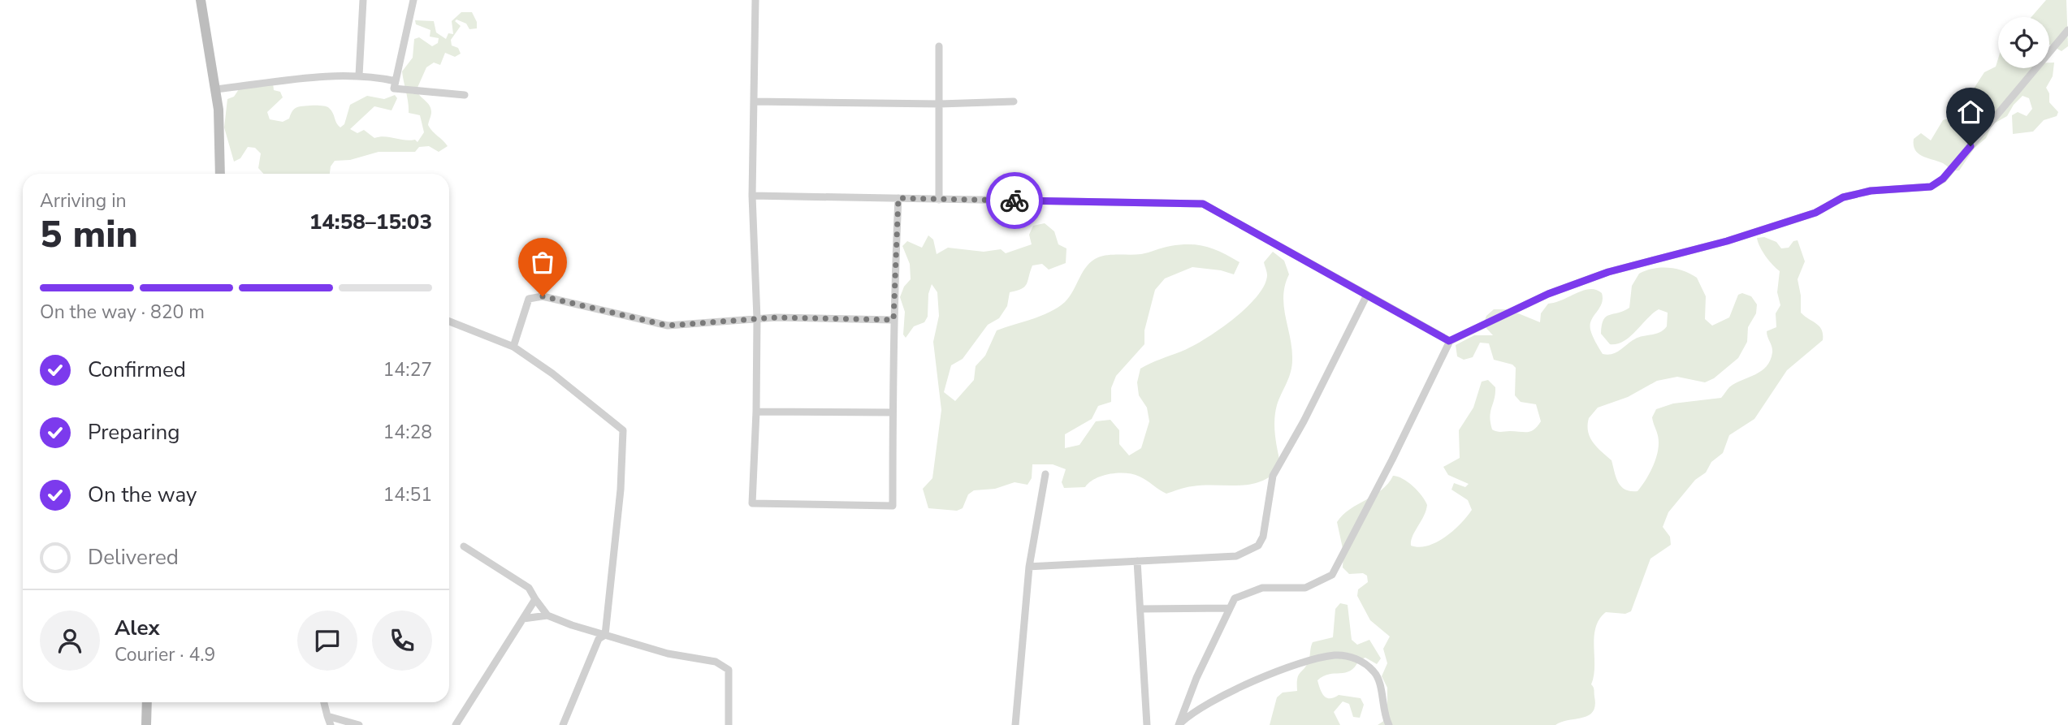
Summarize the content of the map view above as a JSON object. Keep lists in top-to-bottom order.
{
  "page": {
    "heading": ["5 min", "Arriving in", "14:58–15:03"],
    "panel": ["Alex", "Courier · 4.9"],
    "bar": "On the way · 820 m",
    "list": [
      ["Confirmed", "14:27"],
      ["Preparing", "14:28"],
      ["On the way", "14:51"],
      "Delivered"
    ]
  }
}
